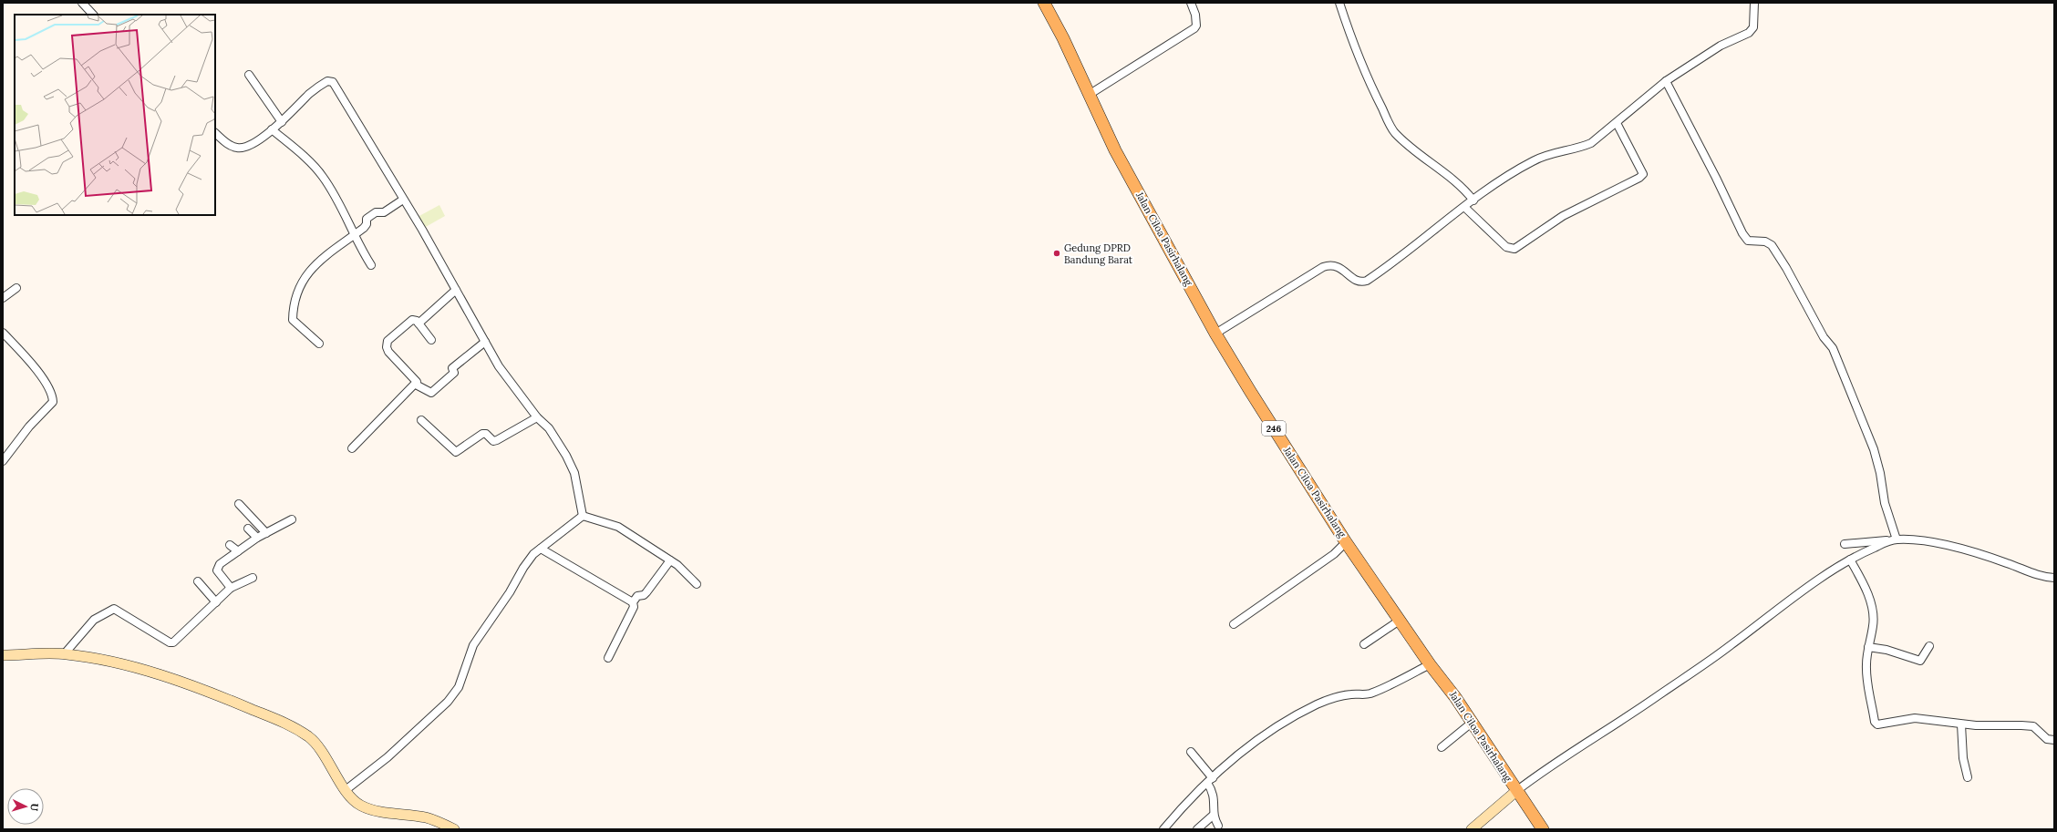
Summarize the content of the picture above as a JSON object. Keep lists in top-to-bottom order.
{
  "streets": {
    "main road": ["Jalan Ciloa Pasirhalang", "246"]
  },
  "places": ["Gedung DPRD Bandung Barat"],
  "north": "right"
}
